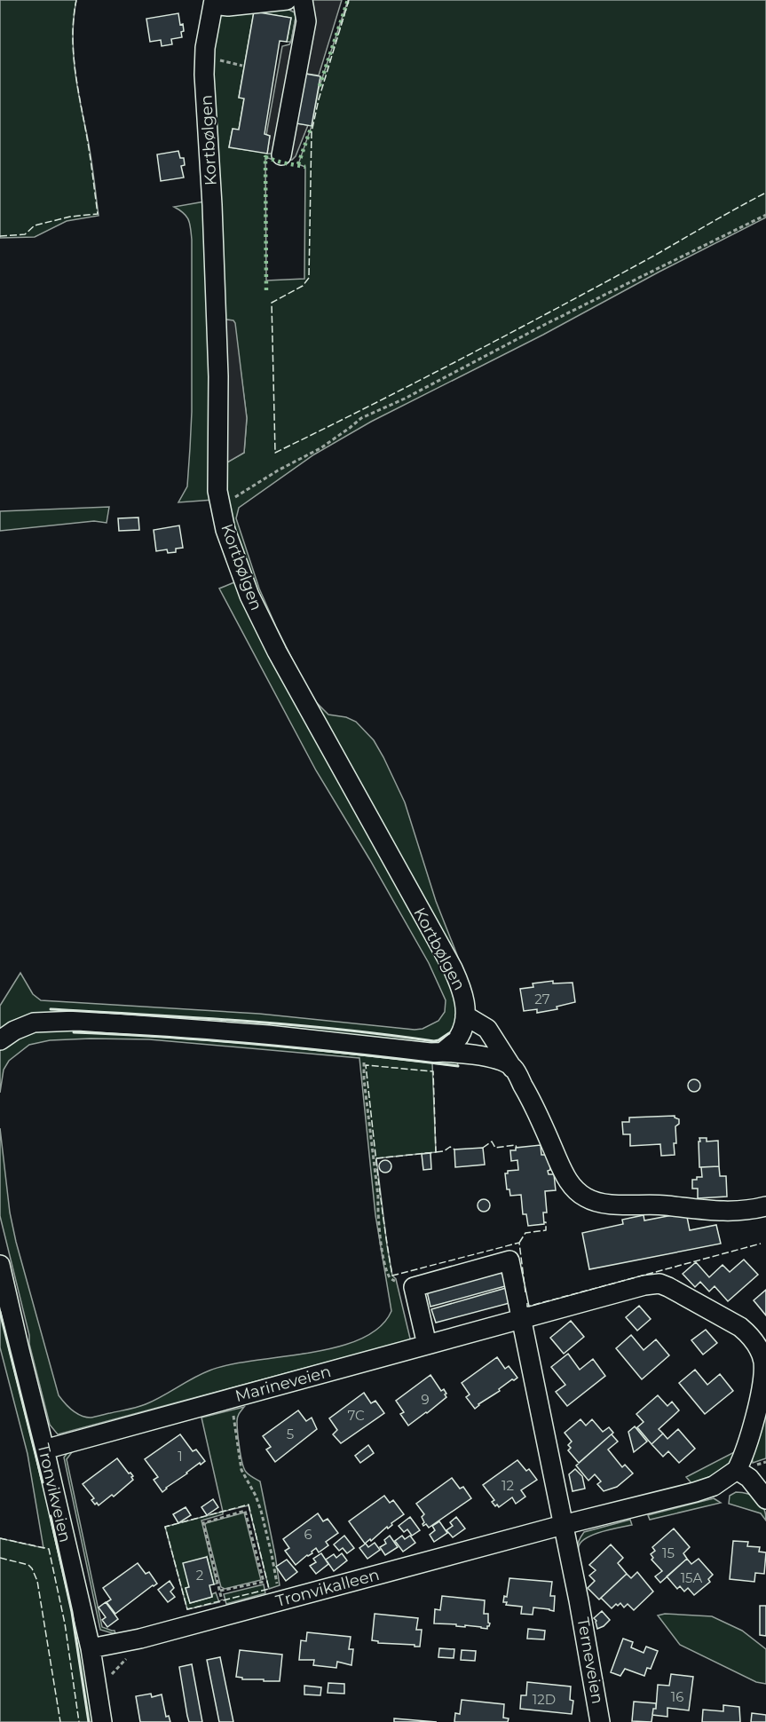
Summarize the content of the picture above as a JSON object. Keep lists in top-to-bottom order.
{
  "streets": {
    "street": [
      "Kortbølgen",
      "Marineveien",
      "Tronvikveien",
      "Tronvikalleen",
      "Terneveien"
    ]
  },
  "crossings": [
    ["Marineveien", "Tronvikveien"],
    ["Marineveien", "Tronvikalleen"],
    ["Tronvikveien", "Tronvikalleen"],
    ["Tronvikalleen", "Terneveien"]
  ],
  "house_numbers": [
    "27",
    "9",
    "7C",
    "5",
    "1",
    "12",
    "6",
    "15",
    "2",
    "15A",
    "16",
    "12D"
  ]
}
